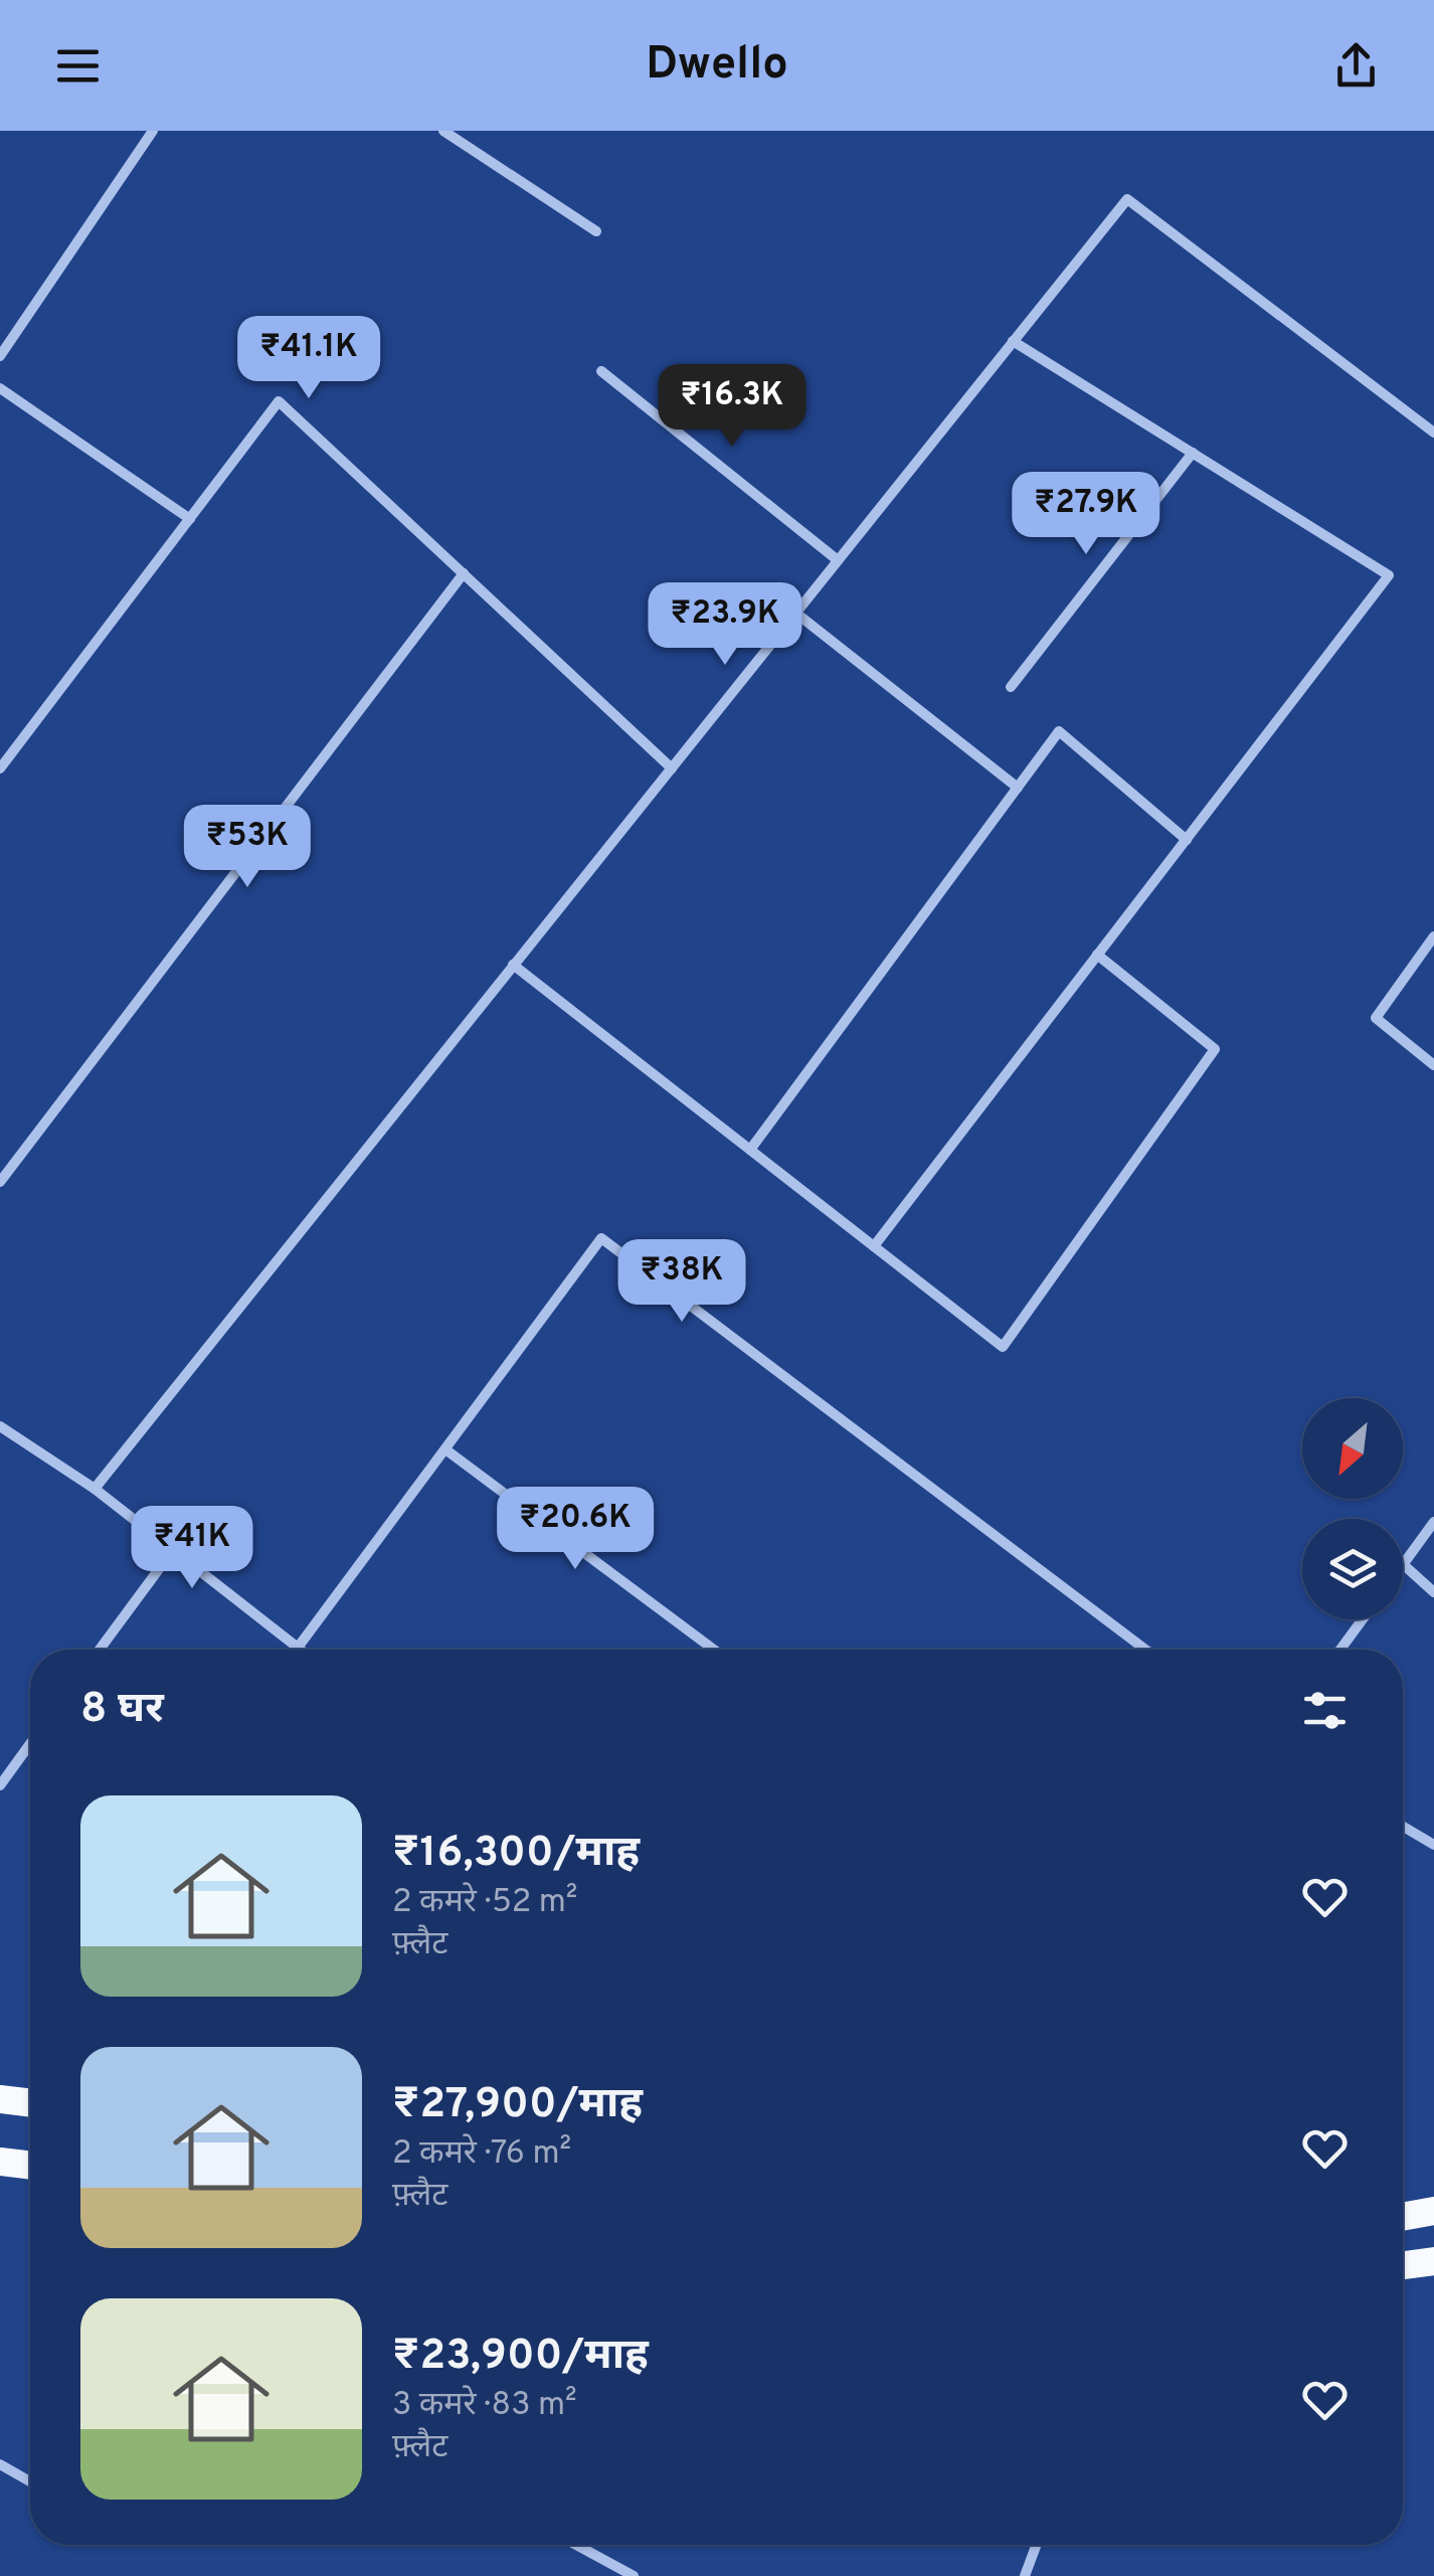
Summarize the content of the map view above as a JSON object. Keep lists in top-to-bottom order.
{
  "north": "bottom left",
  "page": {
    "header": "Dwello",
    "price": [
      "₹41.1K",
      "₹16.3K",
      "₹27.9K",
      "₹23.9K",
      "₹53K",
      "₹38K",
      "₹20.6K",
      "₹41K"
    ],
    "heading": "8 घर",
    "list": [
      {
        "name": "₹16,300/माह",
        "note": "2 कमरे · 52 m² · फ़्लैट"
      },
      {
        "name": "₹27,900/माह",
        "note": "2 कमरे · 76 m² · फ़्लैट"
      },
      {
        "name": "₹23,900/माह",
        "note": "3 कमरे · 83 m² · फ़्लैट"
      }
    ]
  }
}
